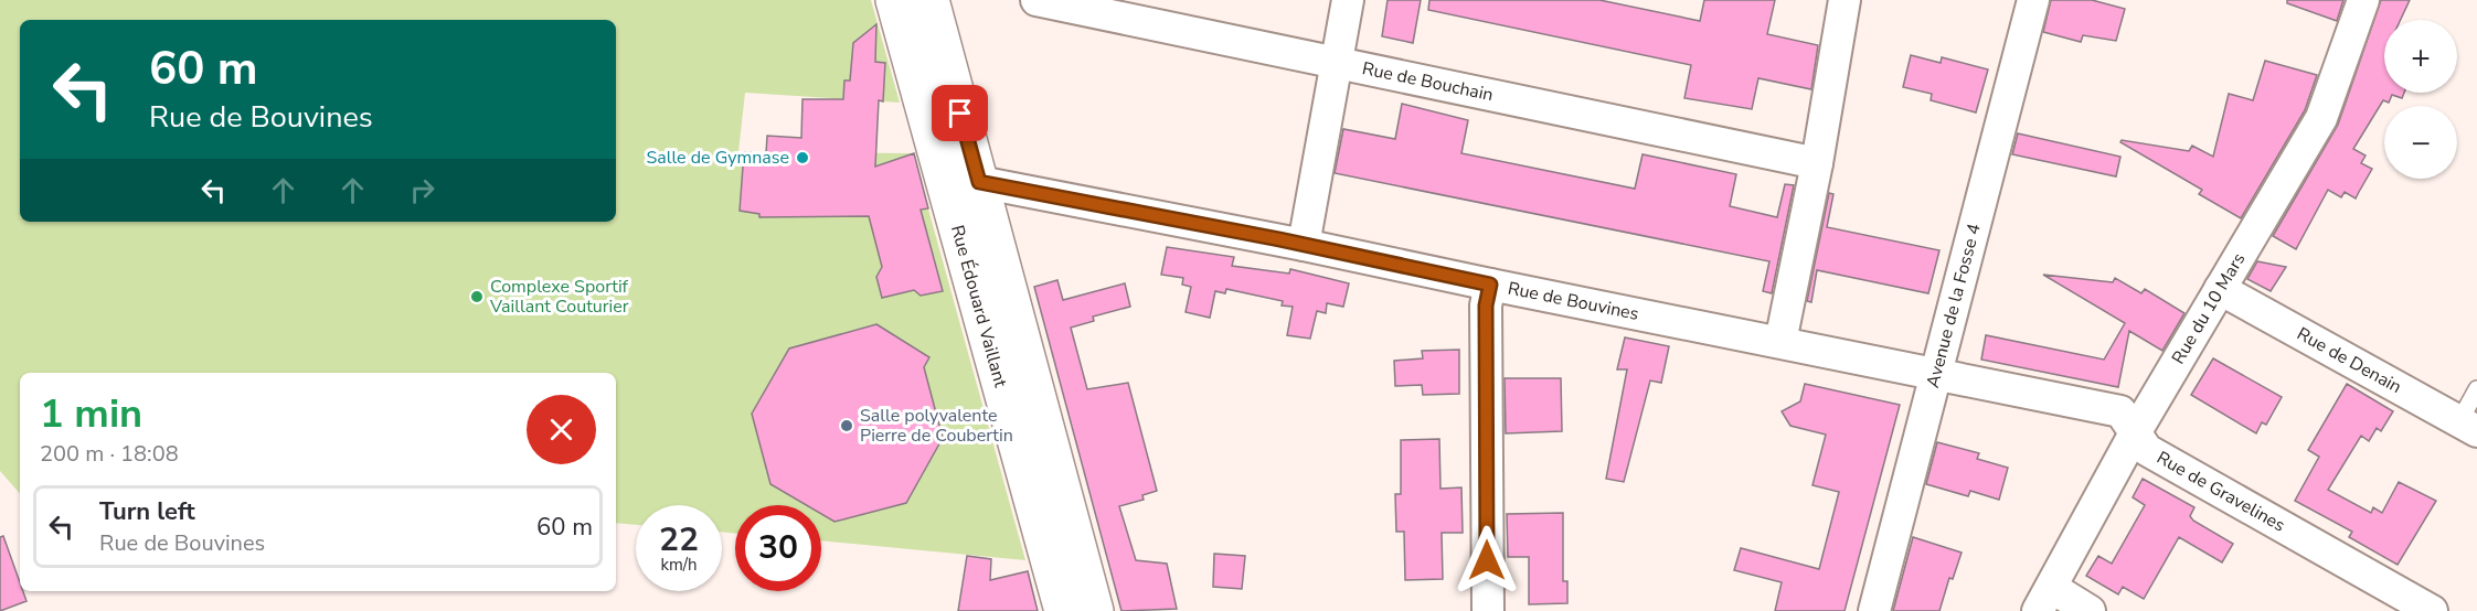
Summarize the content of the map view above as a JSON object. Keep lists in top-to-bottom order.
{
  "streets": {
    "main road": ["Rue Édouard Vaillant"],
    "street": [
      "Rue de Bouchain",
      "Rue de Bouvines",
      "Avenue de la Fosse 4",
      "Rue du 10 Mars",
      "Rue de Denain",
      "Rue de Gravelines"
    ]
  },
  "crossings": [
    ["Rue de Bouvines", "Rue Édouard Vaillant"],
    ["Rue de Bouvines", "Avenue de la Fosse 4"],
    ["Rue de Bouvines", "Rue de Gravelines"],
    ["Avenue de la Fosse 4", "Rue de Gravelines"],
    ["Rue du 10 Mars", "Rue de Denain"],
    ["Rue du 10 Mars", "Rue de Gravelines"]
  ],
  "places": ["Salle de Gymnase", "Complexe Sportif Vaillant Couturier", "Salle polyvalente Pierre de Coubertin"],
  "page": {
    "map_buttons": ["+", "−"],
    "turn": ["60 m", "Rue de Bouvines"],
    "heading": ["1 min", "200 m · 18:08"],
    "list": [
      {
        "name": "Turn left",
        "note": "Rue de Bouvines",
        "value": "60 m"
      }
    ],
    "speed": "22 km/h",
    "limit": "30"
  }
}
